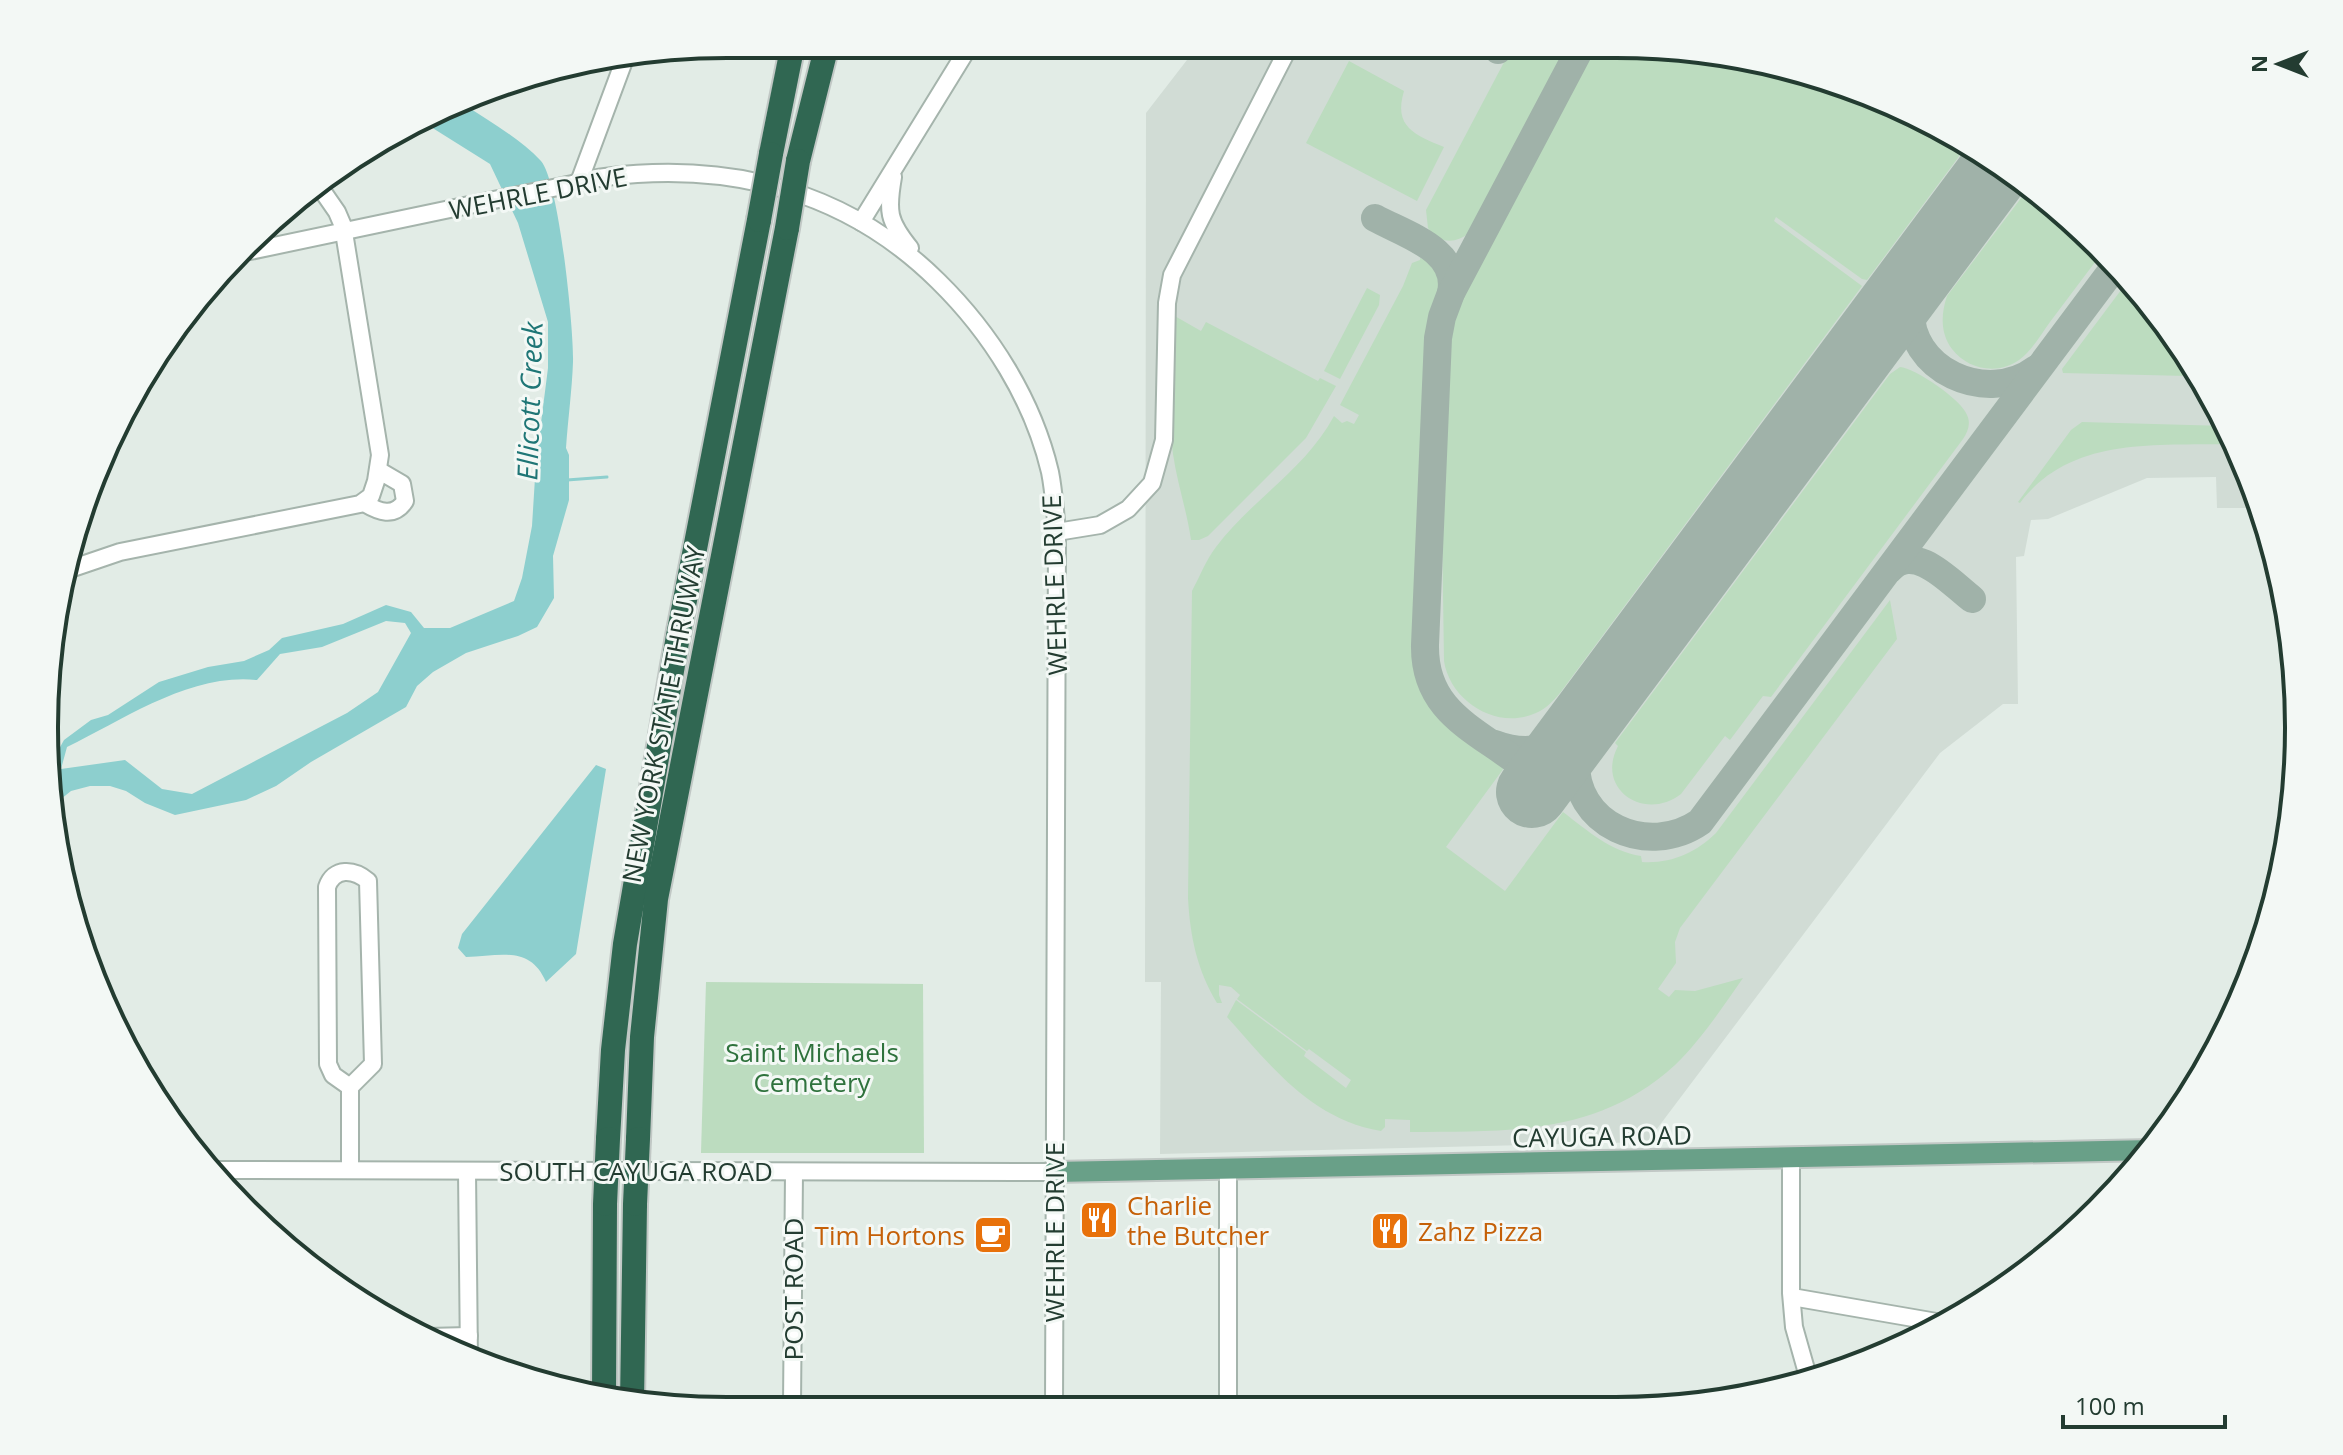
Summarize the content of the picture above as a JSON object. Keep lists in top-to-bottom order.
{
  "streets": {
    "highway": ["NEW YORK STATE THRUWAY"],
    "main road": ["CAYUGA ROAD"],
    "street": ["WEHRLE DRIVE", "SOUTH CAYUGA ROAD", "POST ROAD"]
  },
  "crossings": [
    ["WEHRLE DRIVE", "CAYUGA ROAD"],
    ["WEHRLE DRIVE", "SOUTH CAYUGA ROAD"],
    ["CAYUGA ROAD", "SOUTH CAYUGA ROAD"],
    ["SOUTH CAYUGA ROAD", "POST ROAD"]
  ],
  "water": ["Ellicott Creek"],
  "parks": ["Saint Michaels Cemetery"],
  "places": {
    "restaurant": ["Charlie the Butcher", "Zahz Pizza"],
    "cafe": ["Tim Hortons"]
  },
  "scale_bar": "100 m",
  "north": "left"
}
